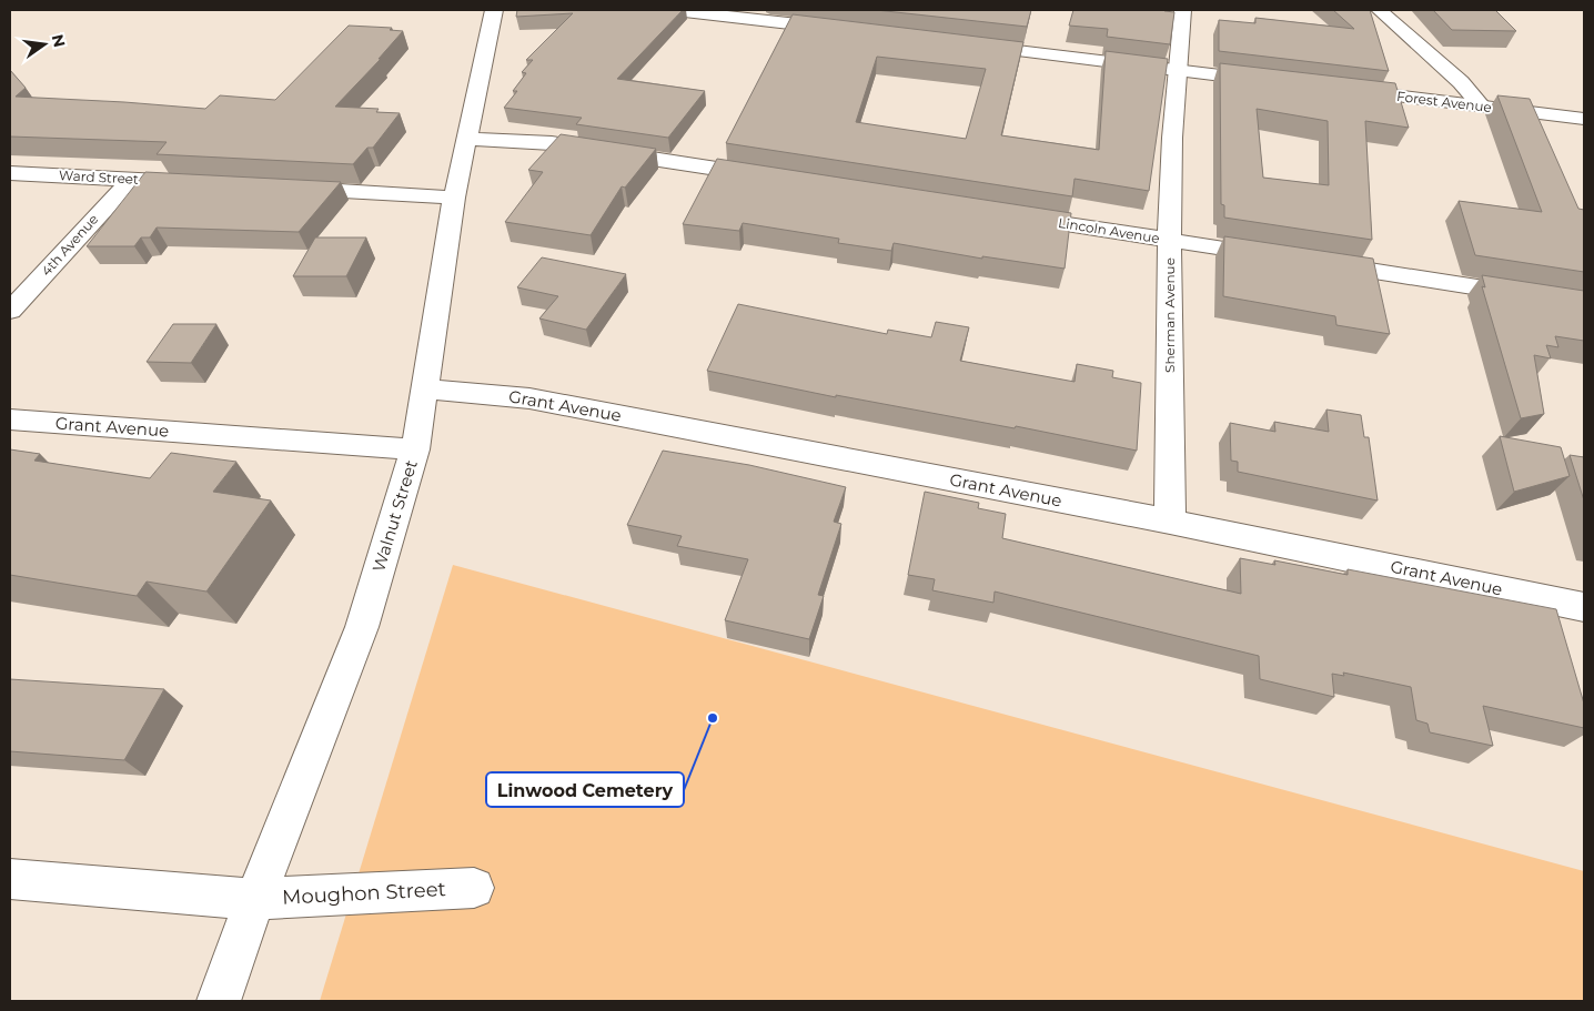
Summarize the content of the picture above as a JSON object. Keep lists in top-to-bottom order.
{
  "streets": {
    "street": [
      "Forest Avenue",
      "Ward Street",
      "Lincoln Avenue",
      "4th Avenue",
      "Sherman Avenue",
      "Grant Avenue",
      "Walnut Street",
      "Moughon Street"
    ]
  },
  "crossings": [
    ["Ward Street", "4th Avenue"],
    ["Lincoln Avenue", "Sherman Avenue"],
    ["Sherman Avenue", "Grant Avenue"],
    ["Grant Avenue", "Walnut Street"],
    ["Walnut Street", "Moughon Street"]
  ],
  "places": ["Linwood Cemetery"],
  "north": "right"
}
